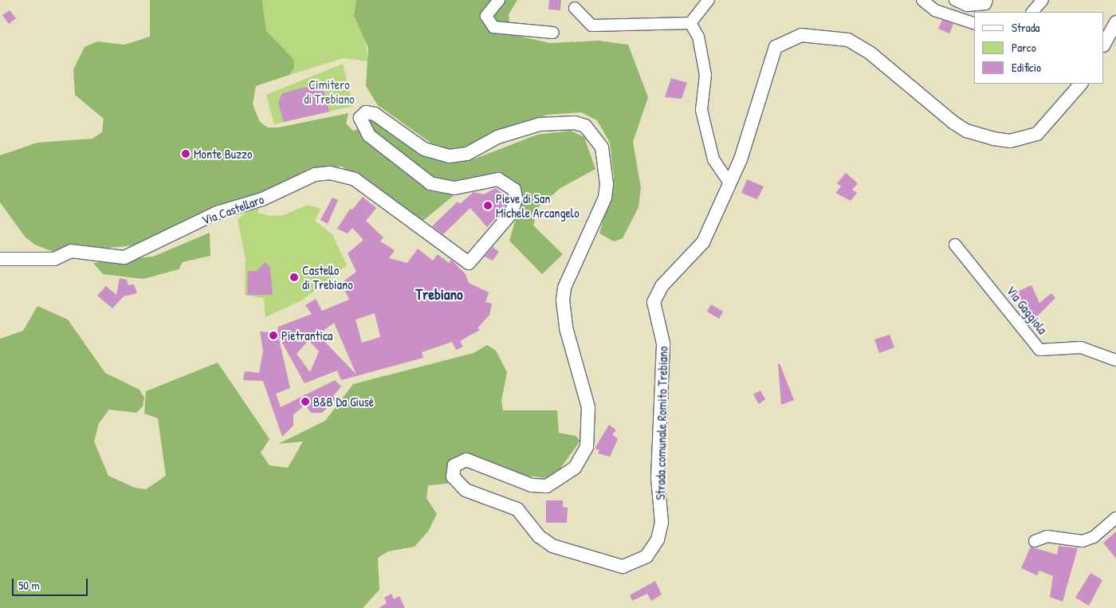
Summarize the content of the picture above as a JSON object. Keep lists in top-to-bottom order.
{
  "streets": {
    "street": ["Via Castellaro", "Via Gaggiola", "Strada comunale Romito Trebiano"]
  },
  "crossings": [
    ["Via Castellaro", "Strada comunale Romito Trebiano"]
  ],
  "districts": ["Trebiano"],
  "parks": ["Cimitero di Trebiano"],
  "places": [
    "Monte Buzzo",
    "Pieve di San Michele Arcangelo",
    "Castello di Trebiano",
    "Pietrantica",
    "B&B Da Giusè"
  ],
  "legend": ["Strada", "Parco", "Edificio"],
  "scale_bar": "50 m"
}
